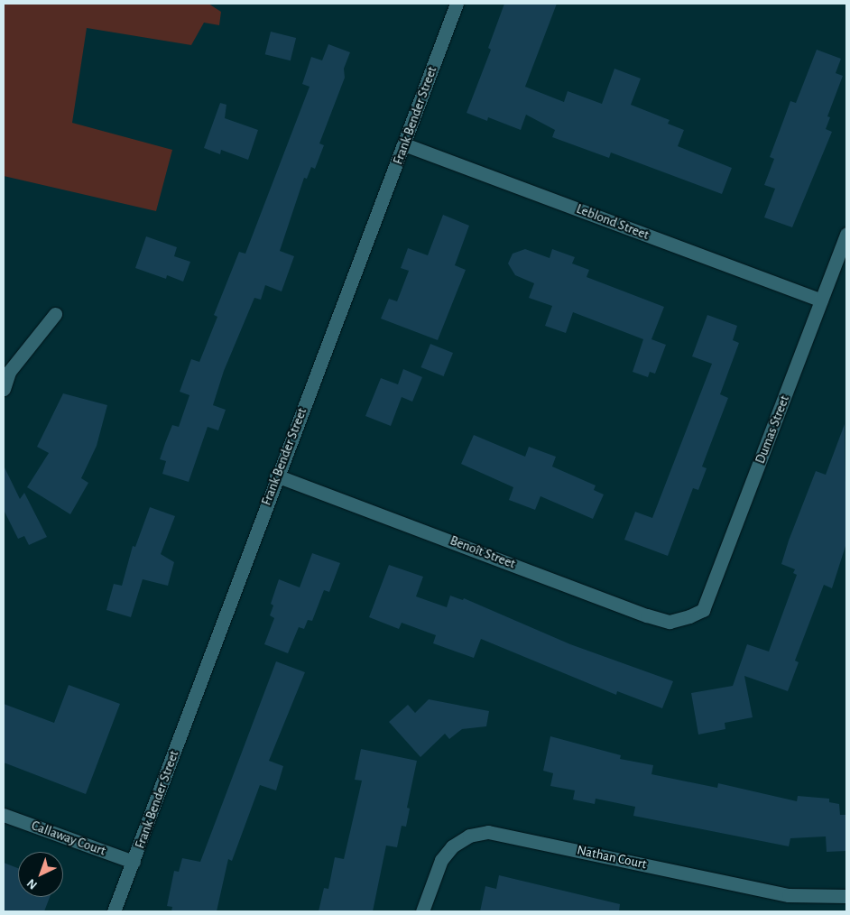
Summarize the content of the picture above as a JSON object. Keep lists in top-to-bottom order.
{
  "streets": {
    "street": [
      "Frank Bender Street",
      "Leblond Street",
      "Dumas Street",
      "Benoît Street",
      "Callaway Court",
      "Nathan Court"
    ]
  },
  "crossings": [
    ["Frank Bender Street", "Leblond Street"],
    ["Frank Bender Street", "Benoît Street"],
    ["Frank Bender Street", "Callaway Court"],
    ["Leblond Street", "Dumas Street"],
    ["Dumas Street", "Benoît Street"]
  ],
  "north": "bottom left"
}
